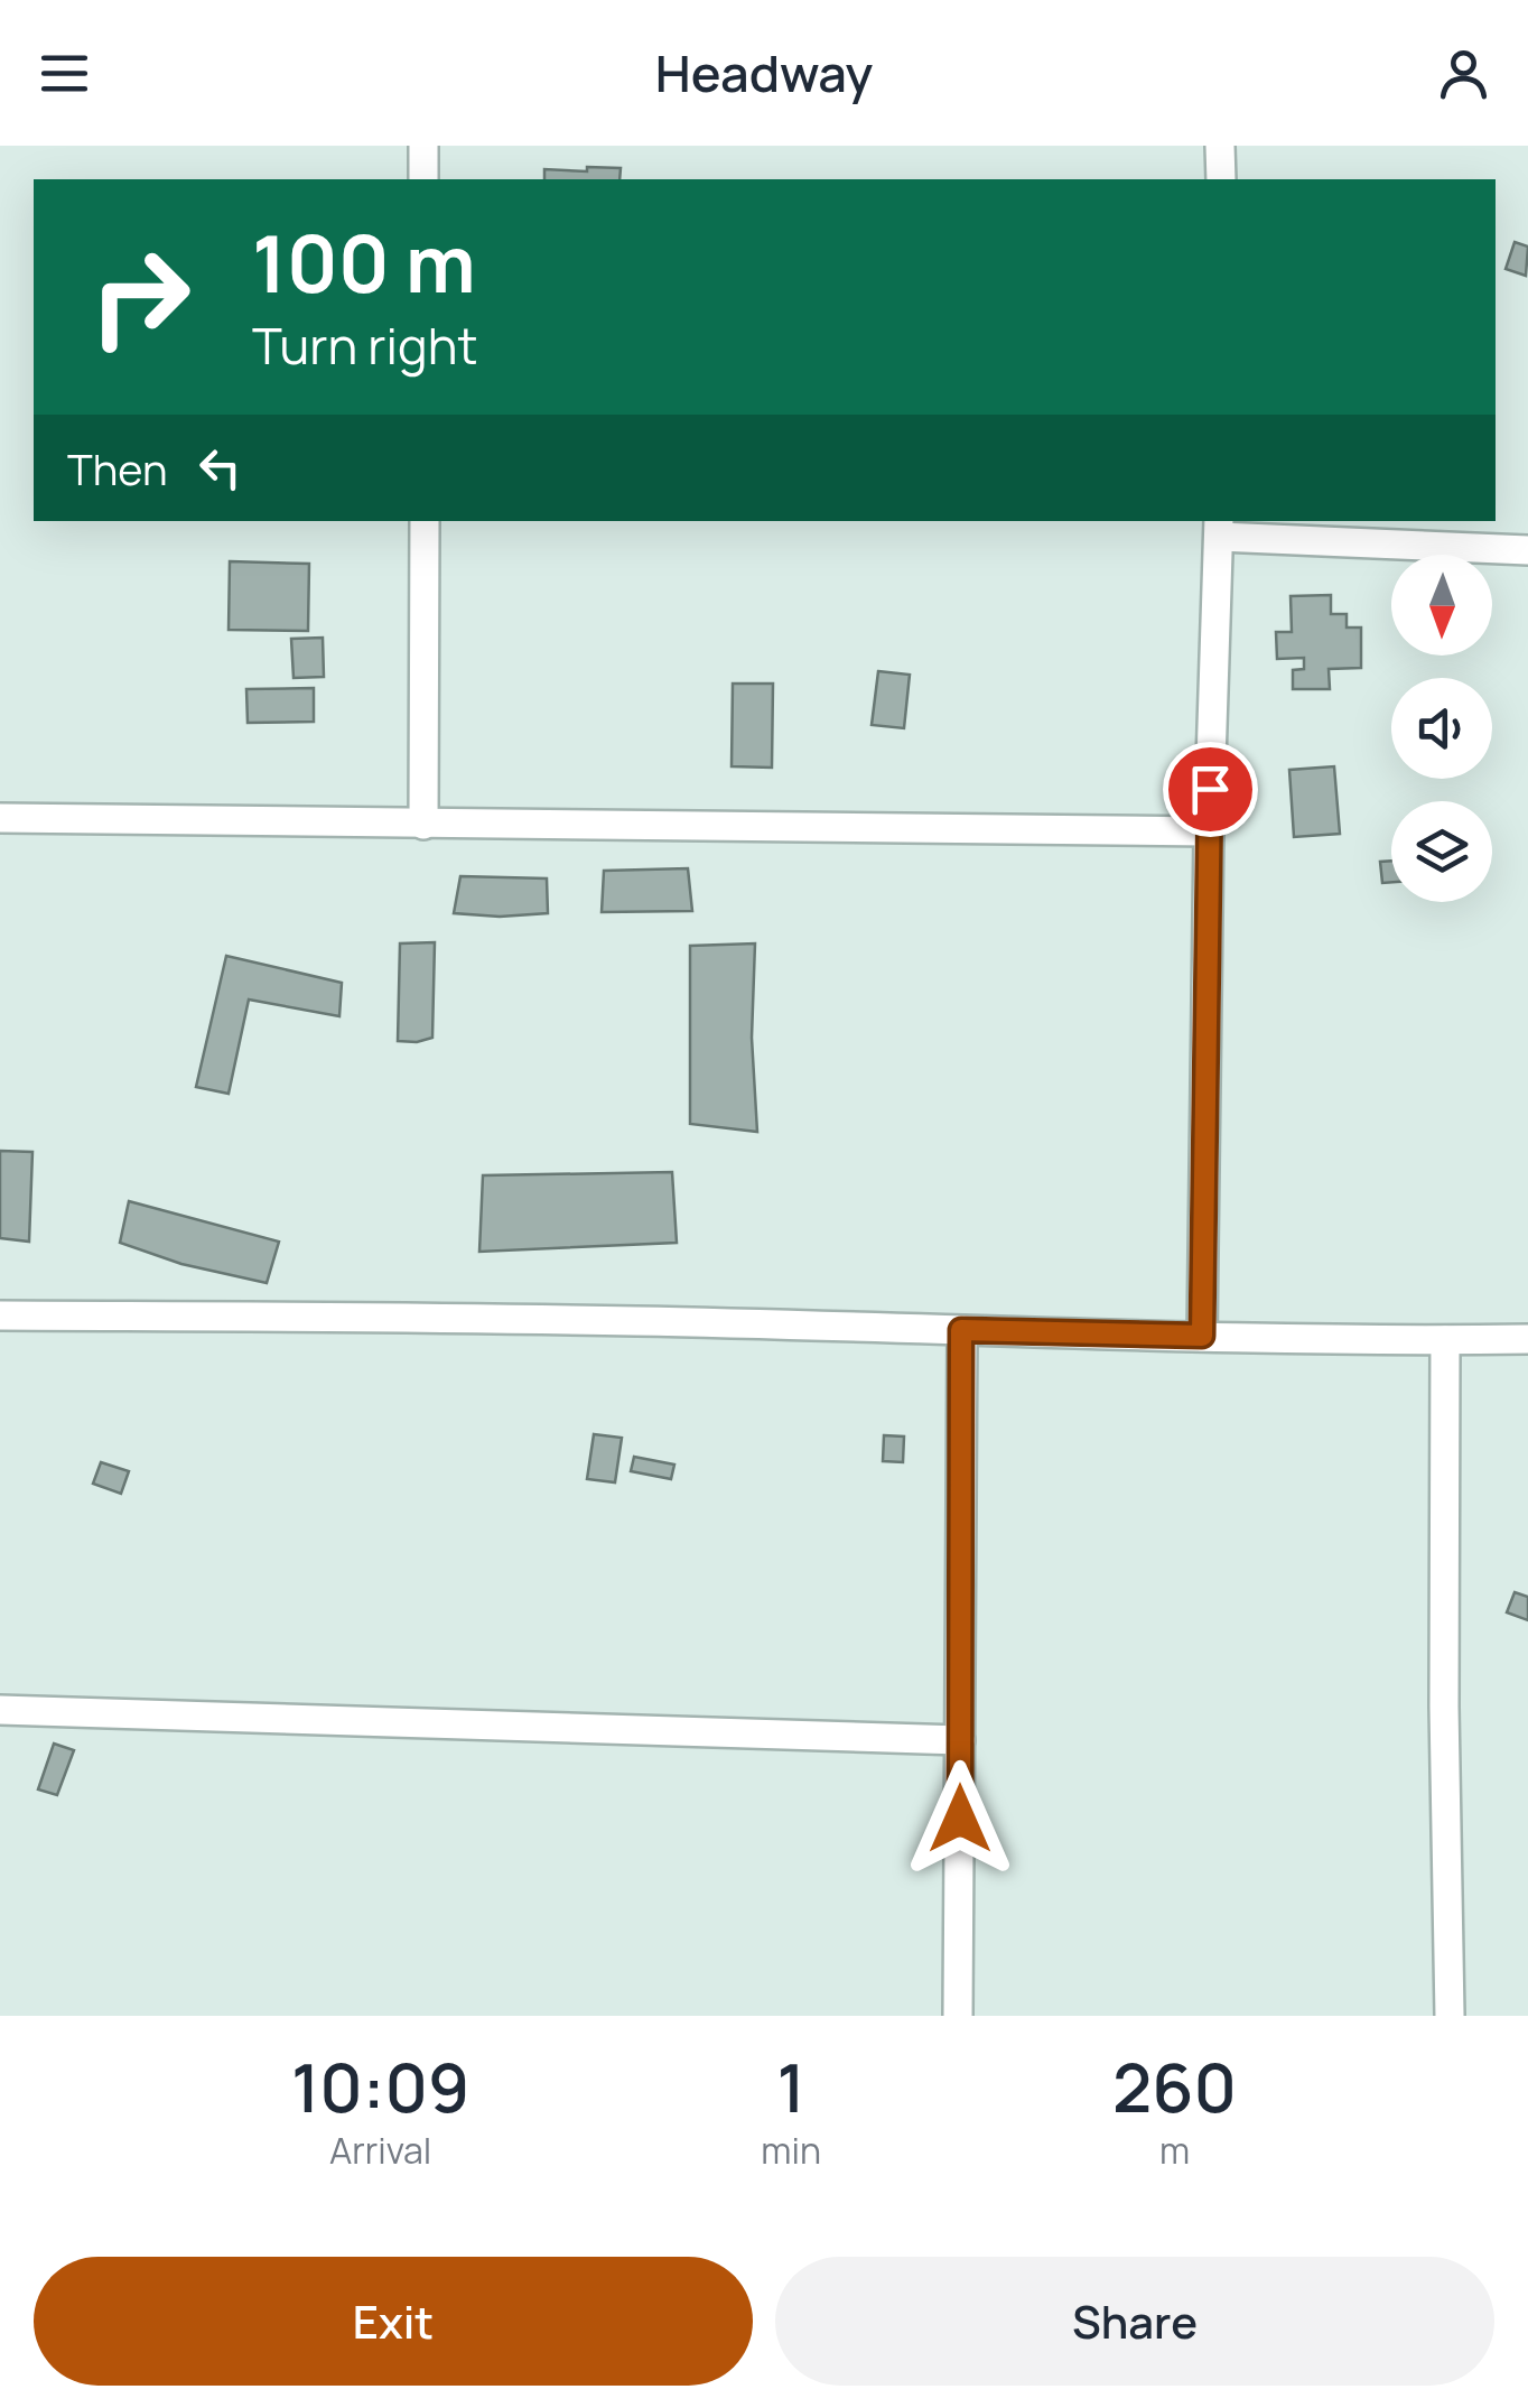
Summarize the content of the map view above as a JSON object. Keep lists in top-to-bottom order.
{
  "north": "bottom",
  "page": {
    "header": "Headway",
    "turn": ["100 m", "Turn right"],
    "then": "Then",
    "eta": [
      "10:09",
      "Arrival",
      "1",
      "min",
      "260",
      "m"
    ],
    "buttons": ["Exit", "Share"]
  }
}
